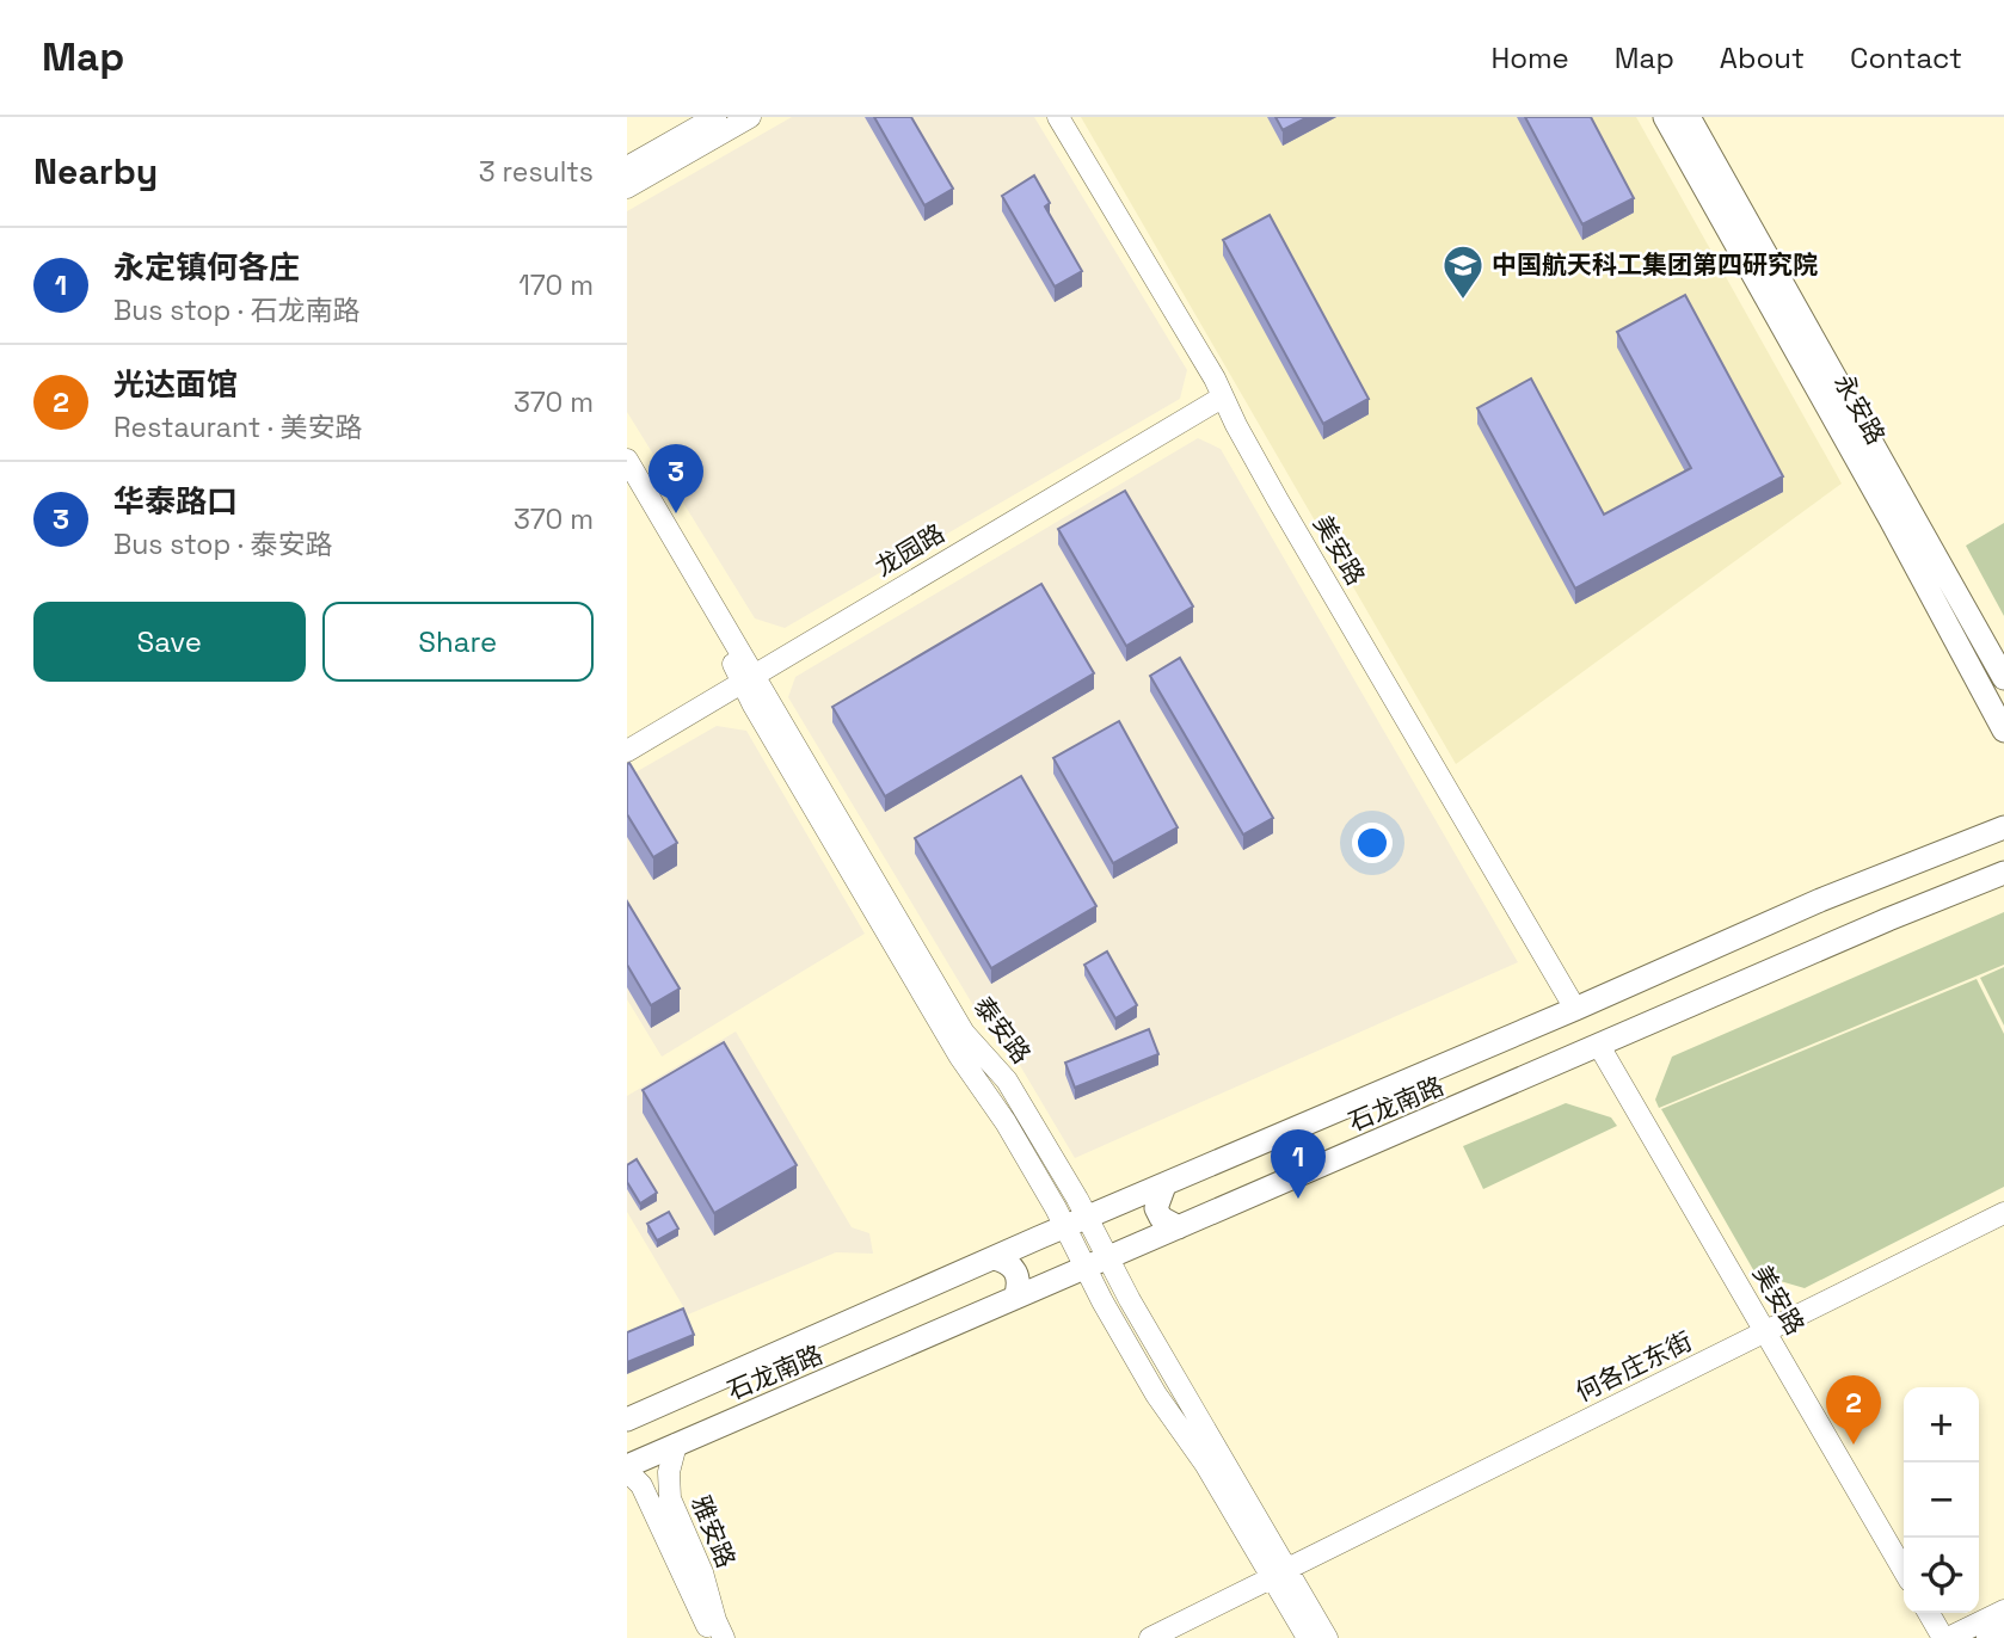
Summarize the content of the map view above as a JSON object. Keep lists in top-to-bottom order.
{
  "streets": {
    "main road": ["永安路", "石龙南路"],
    "street": [
      "龙园路",
      "美安路",
      "泰安路",
      "何各庄东街",
      "雅安路"
    ]
  },
  "crossings": [
    ["龙园路", "美安路"],
    ["龙园路", "泰安路"],
    ["美安路", "石龙南路"],
    ["美安路", "何各庄东街"],
    ["泰安路", "石龙南路"],
    ["泰安路", "何各庄东街"],
    ["石龙南路", "雅安路"]
  ],
  "places": {
    "school or university": ["中国航天科工集团第四研究院"]
  },
  "page": {
    "header": "Map",
    "nav": [
      "Home",
      "Map",
      "About",
      "Contact"
    ],
    "heading": ["Nearby", "3 results"],
    "list": [
      {
        "mark": "1",
        "name": "永定镇何各庄",
        "note": "Bus stop · 石龙南路",
        "value": "170 m"
      },
      {
        "mark": "2",
        "name": "光达面馆",
        "note": "Restaurant · 美安路",
        "value": "370 m"
      },
      {
        "mark": "3",
        "name": "华泰路口",
        "note": "Bus stop · 泰安路",
        "value": "370 m"
      }
    ],
    "pins": ["3", "1", "2"],
    "buttons": ["Save", "Share"],
    "map_buttons": ["+", "−"]
  }
}
